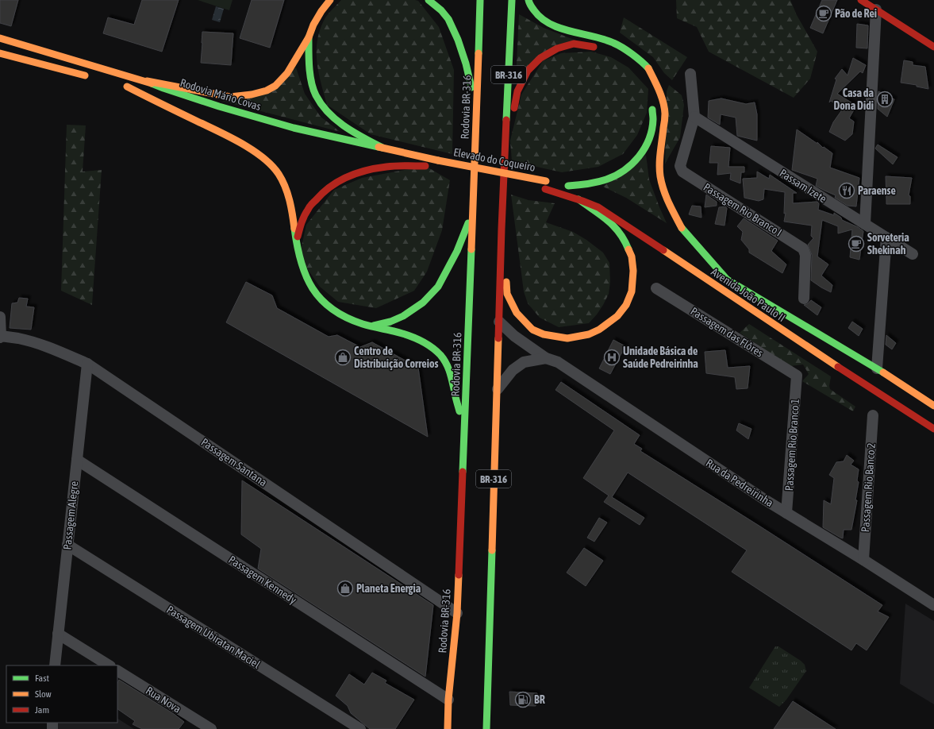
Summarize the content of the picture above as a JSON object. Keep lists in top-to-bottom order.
{
  "streets": {
    "main road": [
      "BR-316",
      "Rodovia Mário Covas",
      "Rodovia BR-316",
      "Elevado do Coqueiro",
      "Avenida João Paulo II"
    ],
    "street": [
      "Passam Izete",
      "Passagem Rio Branco I",
      "Passagem das Flôres",
      "Passagem Rio Branco 1",
      "Passagem Santana",
      "Rua da Pedreirinha",
      "Passagem Rio Banco 2",
      "Passagem Alegre",
      "Passagem Kennedy",
      "Passagem Ubiratan Maciel",
      "Rua Nova"
    ]
  },
  "crossings": [
    ["BR-316", "Rua da Pedreirinha"],
    ["Rodovia Mário Covas", "Elevado do Coqueiro"],
    ["Rodovia BR-316", "Passagem Santana"],
    ["Rodovia BR-316", "Passagem Kennedy"],
    ["Passam Izete", "Passagem Rio Branco I"],
    ["Passagem das Flôres", "Passagem Rio Branco 1"],
    ["Passagem Rio Branco 1", "Rua da Pedreirinha"],
    ["Passagem Santana", "Passagem Alegre"],
    ["Rua da Pedreirinha", "Passagem Rio Banco 2"],
    ["Passagem Alegre", "Passagem Kennedy"],
    ["Passagem Alegre", "Passagem Ubiratan Maciel"]
  ],
  "places": {
    "cafe": ["Pão de Rei", "Sorveteria Shekinah"],
    "building": ["Casa da Dona Didi"],
    "restaurant": ["Paraense"],
    "shop": ["Centro de Distribuição Correios", "Planeta Energia"],
    "hospital": ["Unidade Básica de Saúde Pedreirinha"],
    "fuel station": ["BR"]
  },
  "legend": ["Fast", "Slow", "Jam"]
}
